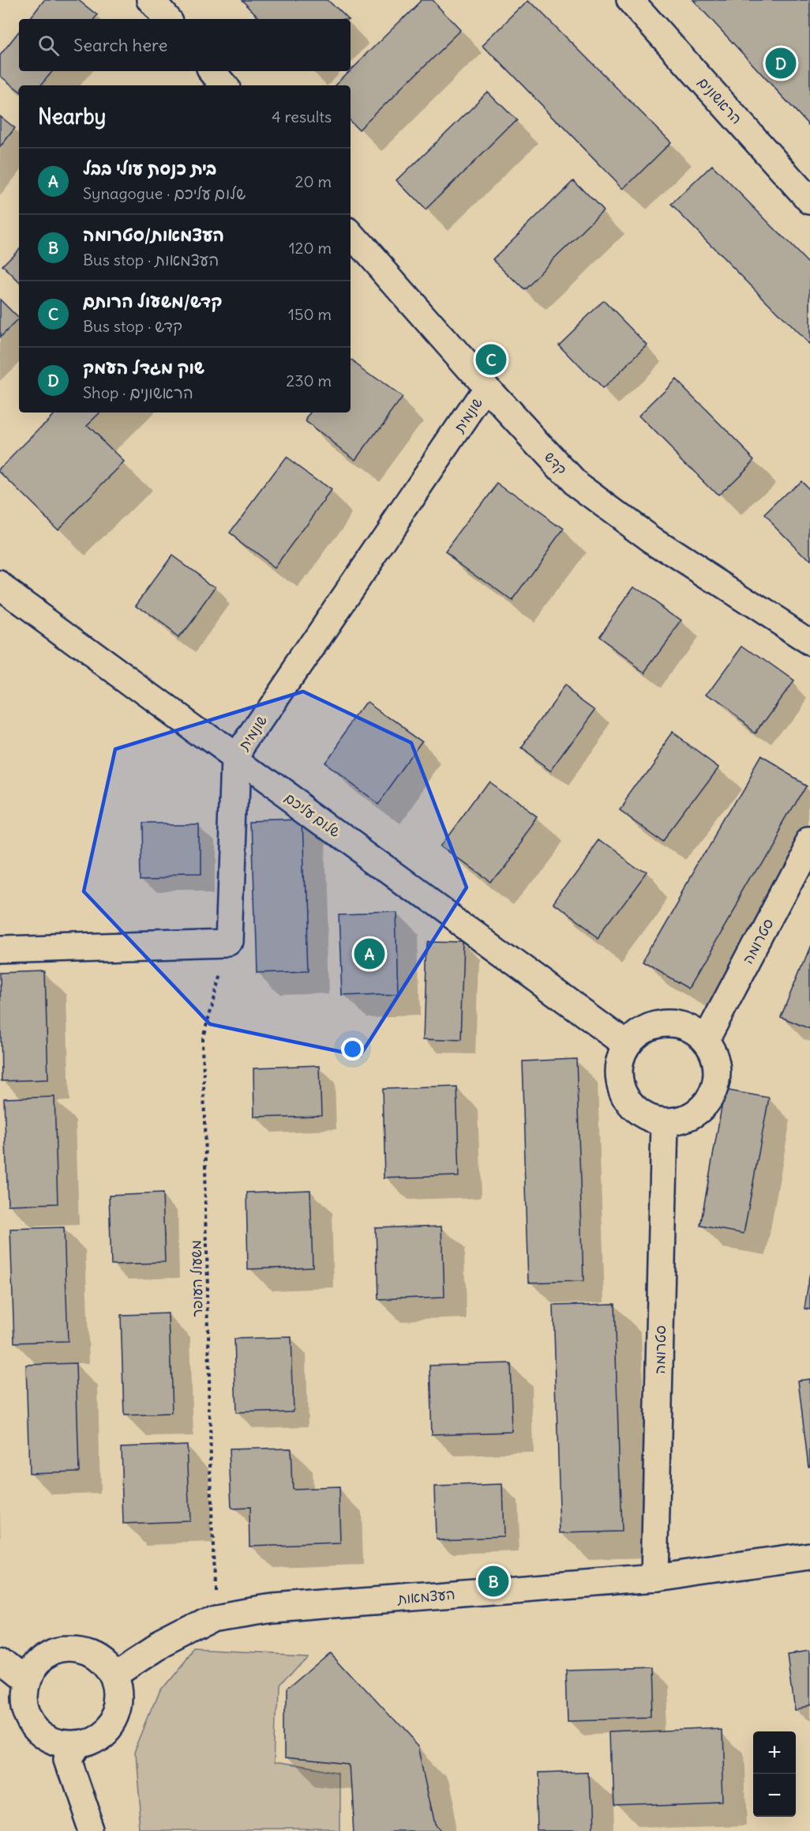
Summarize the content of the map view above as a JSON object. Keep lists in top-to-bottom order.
{
  "streets": {
    "street": [
      "הראשונים",
      "שונמית",
      "קדש",
      "שלום עליכם",
      "סטרומה",
      "העצמאות"
    ],
    "path": ["משעול העופר"]
  },
  "crossings": [
    ["שונמית", "קדש"],
    ["שונמית", "שלום עליכם"],
    ["שונמית", "משעול העופר"],
    ["שלום עליכם", "סטרומה"],
    ["סטרומה", "העצמאות"],
    ["משעול העופר", "העצמאות"]
  ],
  "page": {
    "search": "Search here",
    "pins": [
      "D",
      "C",
      "A",
      "B"
    ],
    "heading": ["Nearby", "4 results"],
    "list": [
      {
        "mark": "A",
        "name": "בית כנסת עולי בבל",
        "note": "Synagogue · שלום עליכם",
        "value": "20 m"
      },
      {
        "mark": "B",
        "name": "העצמאות/סטרומה",
        "note": "Bus stop · העצמאות",
        "value": "120 m"
      },
      {
        "mark": "C",
        "name": "קדש/משעול הרותם",
        "note": "Bus stop · קדש",
        "value": "150 m"
      },
      {
        "mark": "D",
        "name": "שוק מגדל העמק",
        "note": "Shop · הראשונים",
        "value": "230 m"
      }
    ],
    "map_buttons": ["+", "−"]
  }
}
